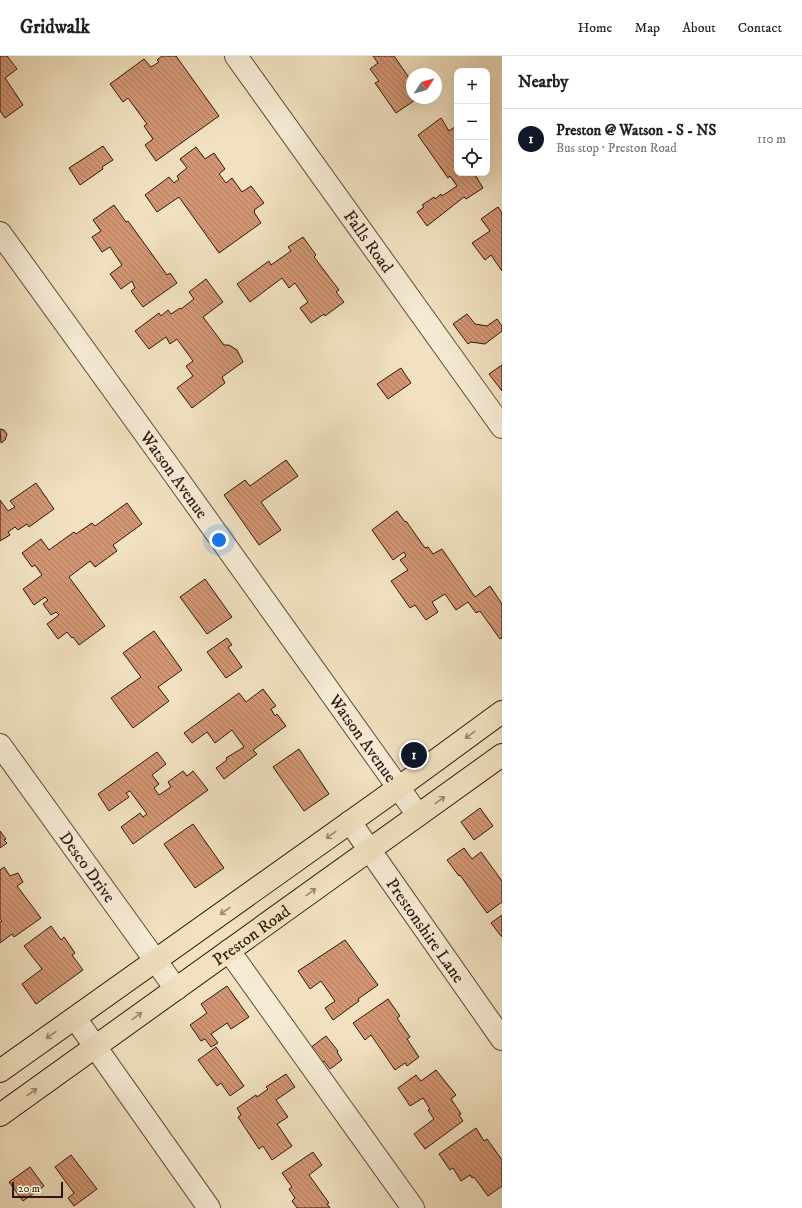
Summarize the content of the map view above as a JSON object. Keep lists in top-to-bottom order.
{
  "streets": {
    "main road": ["Preston Road"],
    "street": [
      "Falls Road",
      "Watson Avenue",
      "Desco Drive",
      "Prestonshire Lane"
    ]
  },
  "crossings": [
    ["Watson Avenue", "Preston Road"],
    ["Desco Drive", "Preston Road"],
    ["Prestonshire Lane", "Preston Road"]
  ],
  "scale_bar": "20 m",
  "north": "top right",
  "page": {
    "header": "Gridwalk",
    "nav": [
      "Home",
      "Map",
      "About",
      "Contact"
    ],
    "heading": "Nearby",
    "map_buttons": ["+", "−"],
    "list": [
      {
        "mark": "1",
        "name": "Preston @ Watson - S - NS",
        "note": "Bus stop · Preston Road",
        "value": "110 m"
      }
    ],
    "pins": "1",
    "scale": "20 m"
  }
}
